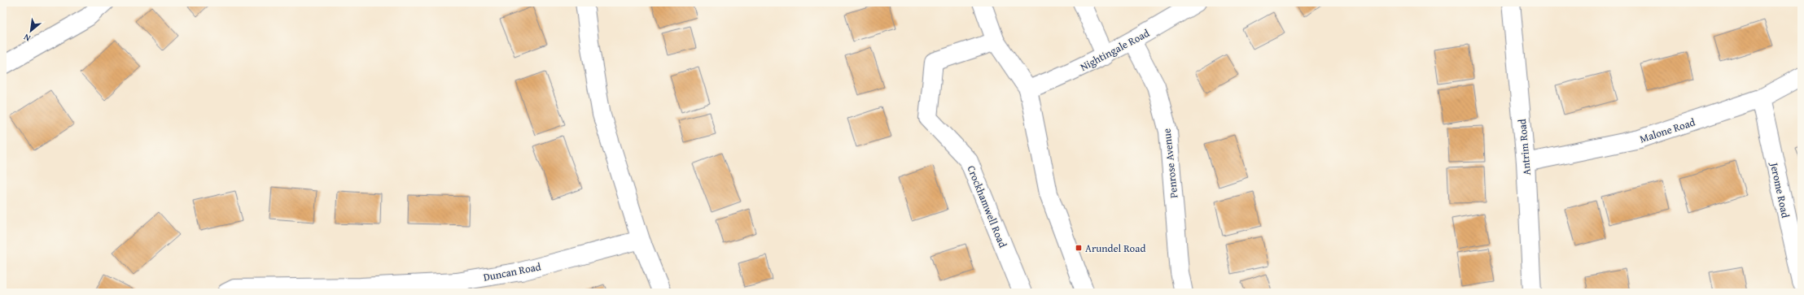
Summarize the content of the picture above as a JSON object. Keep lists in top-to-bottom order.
{
  "streets": {
    "street": [
      "Nightingale Road",
      "Malone Road",
      "Antrim Road",
      "Penrose Avenue",
      "Jerome Road",
      "Crockhamwell Road",
      "Duncan Road"
    ]
  },
  "crossings": [
    ["Nightingale Road", "Penrose Avenue"],
    ["Malone Road", "Antrim Road"],
    ["Malone Road", "Jerome Road"]
  ],
  "places": {
    "transit": ["Arundel Road"]
  },
  "north": "bottom left"
}
